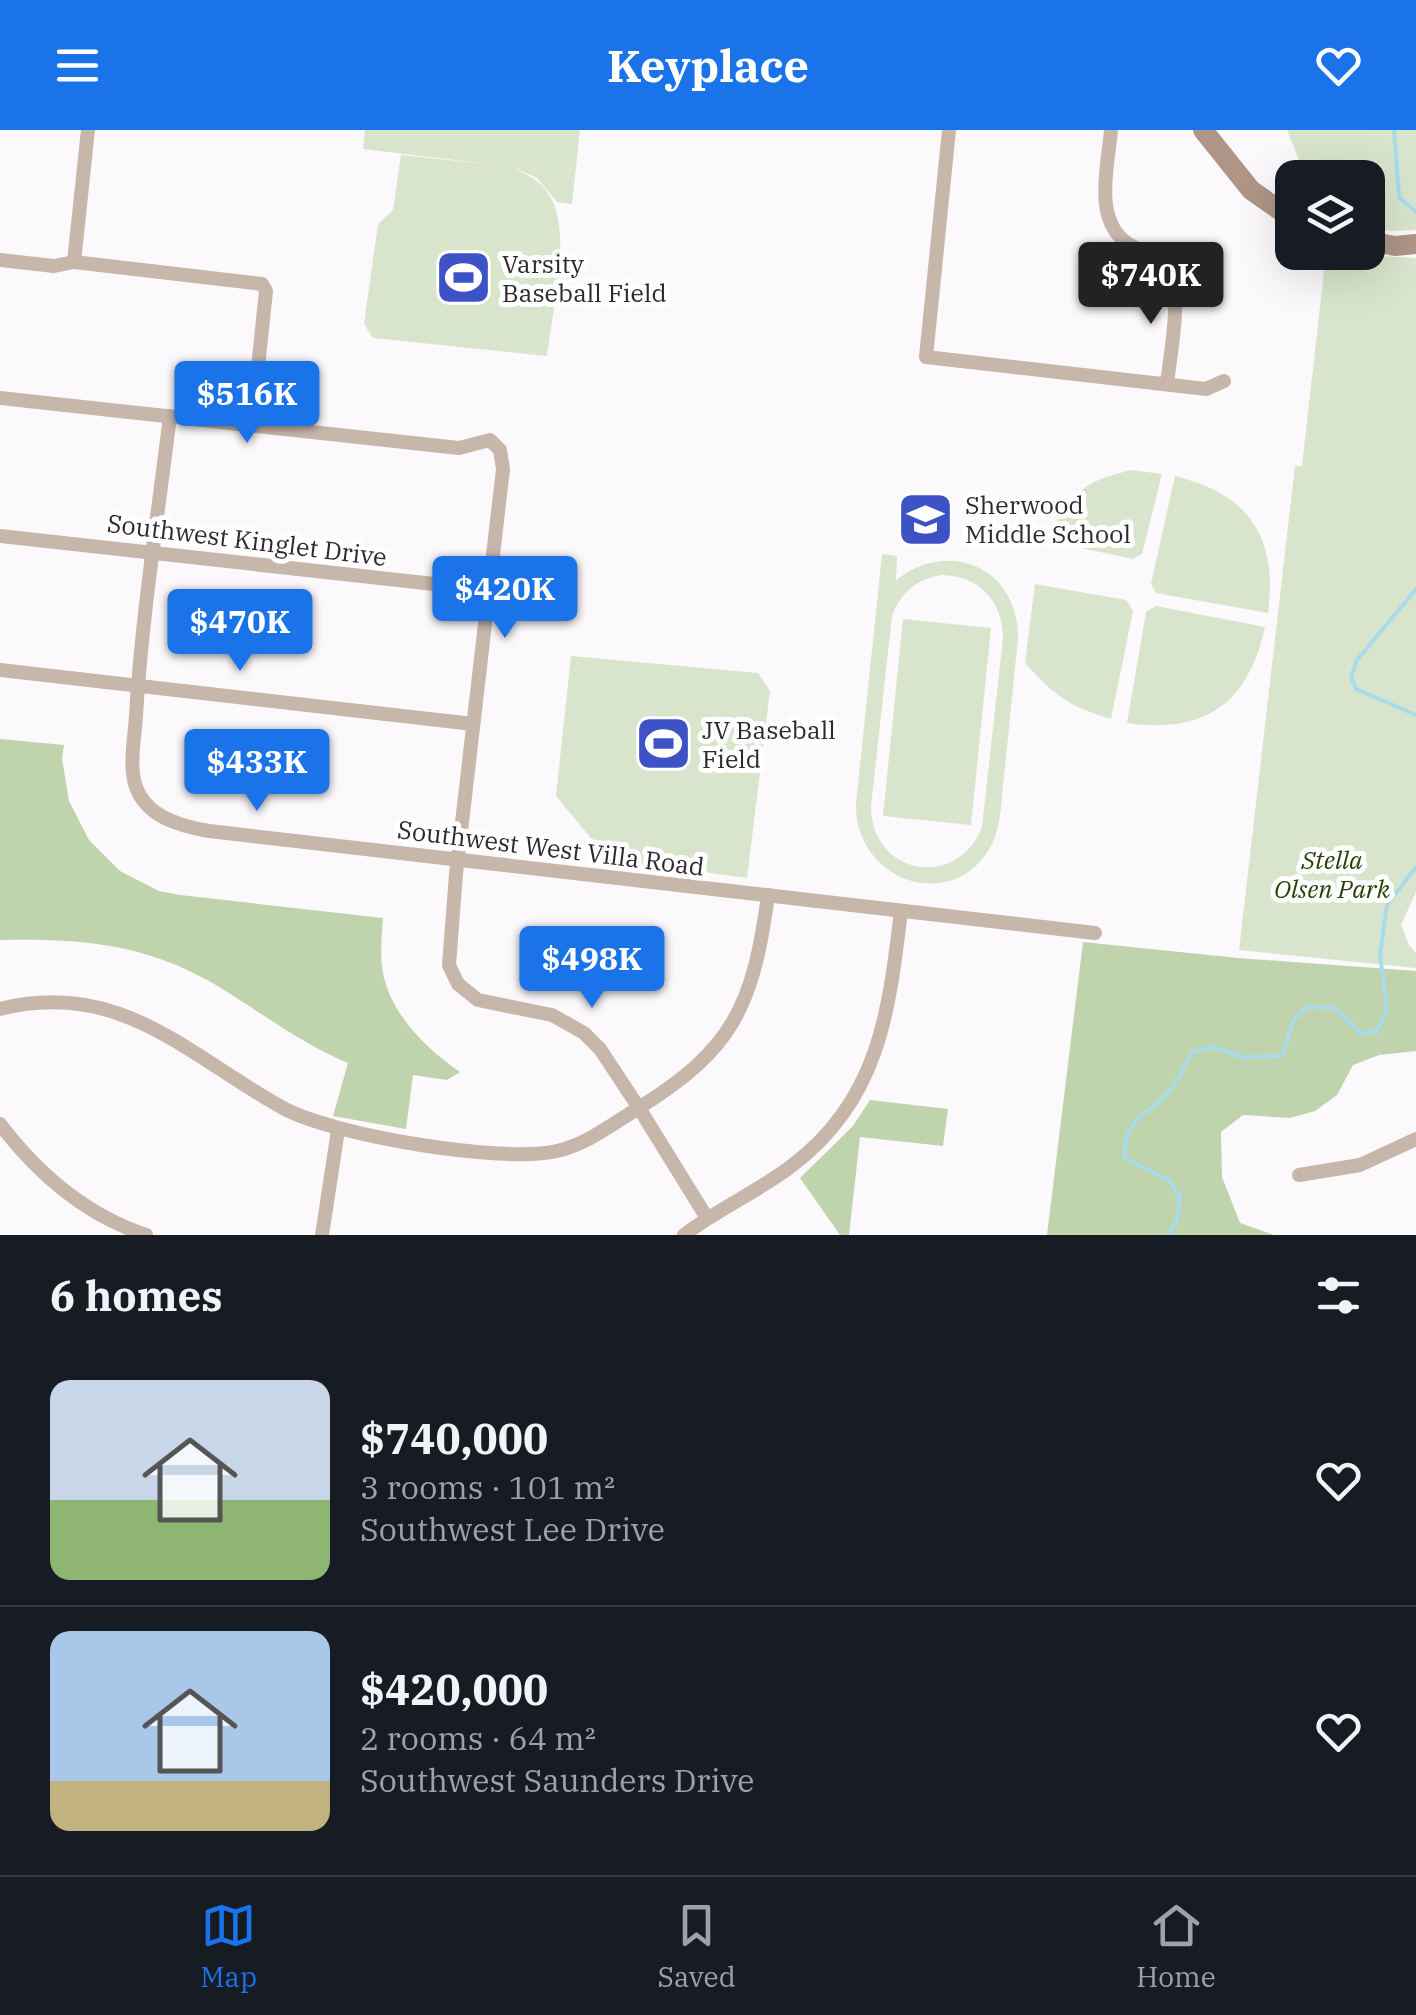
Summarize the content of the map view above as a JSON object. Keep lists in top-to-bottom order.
{
  "streets": {
    "street": ["Southwest Kinglet Drive", "Southwest West Villa Road"]
  },
  "crossings": [
    ["Southwest Kinglet Drive", "Southwest West Villa Road"]
  ],
  "parks": ["Stella Olsen Park"],
  "places": {
    "sports": ["Varsity Baseball Field", "JV Baseball Field"],
    "school or university": ["Sherwood Middle School"]
  },
  "page": {
    "header": "Keyplace",
    "price": [
      "$740K",
      "$516K",
      "$420K",
      "$470K",
      "$433K",
      "$498K"
    ],
    "heading": "6 homes",
    "list": [
      {
        "name": "$740,000",
        "note": "3 rooms · 101 m² · Southwest Lee Drive"
      },
      {
        "name": "$420,000",
        "note": "2 rooms · 64 m² · Southwest Saunders Drive"
      }
    ],
    "tabs": ["Map", "Saved", "Home"]
  }
}
